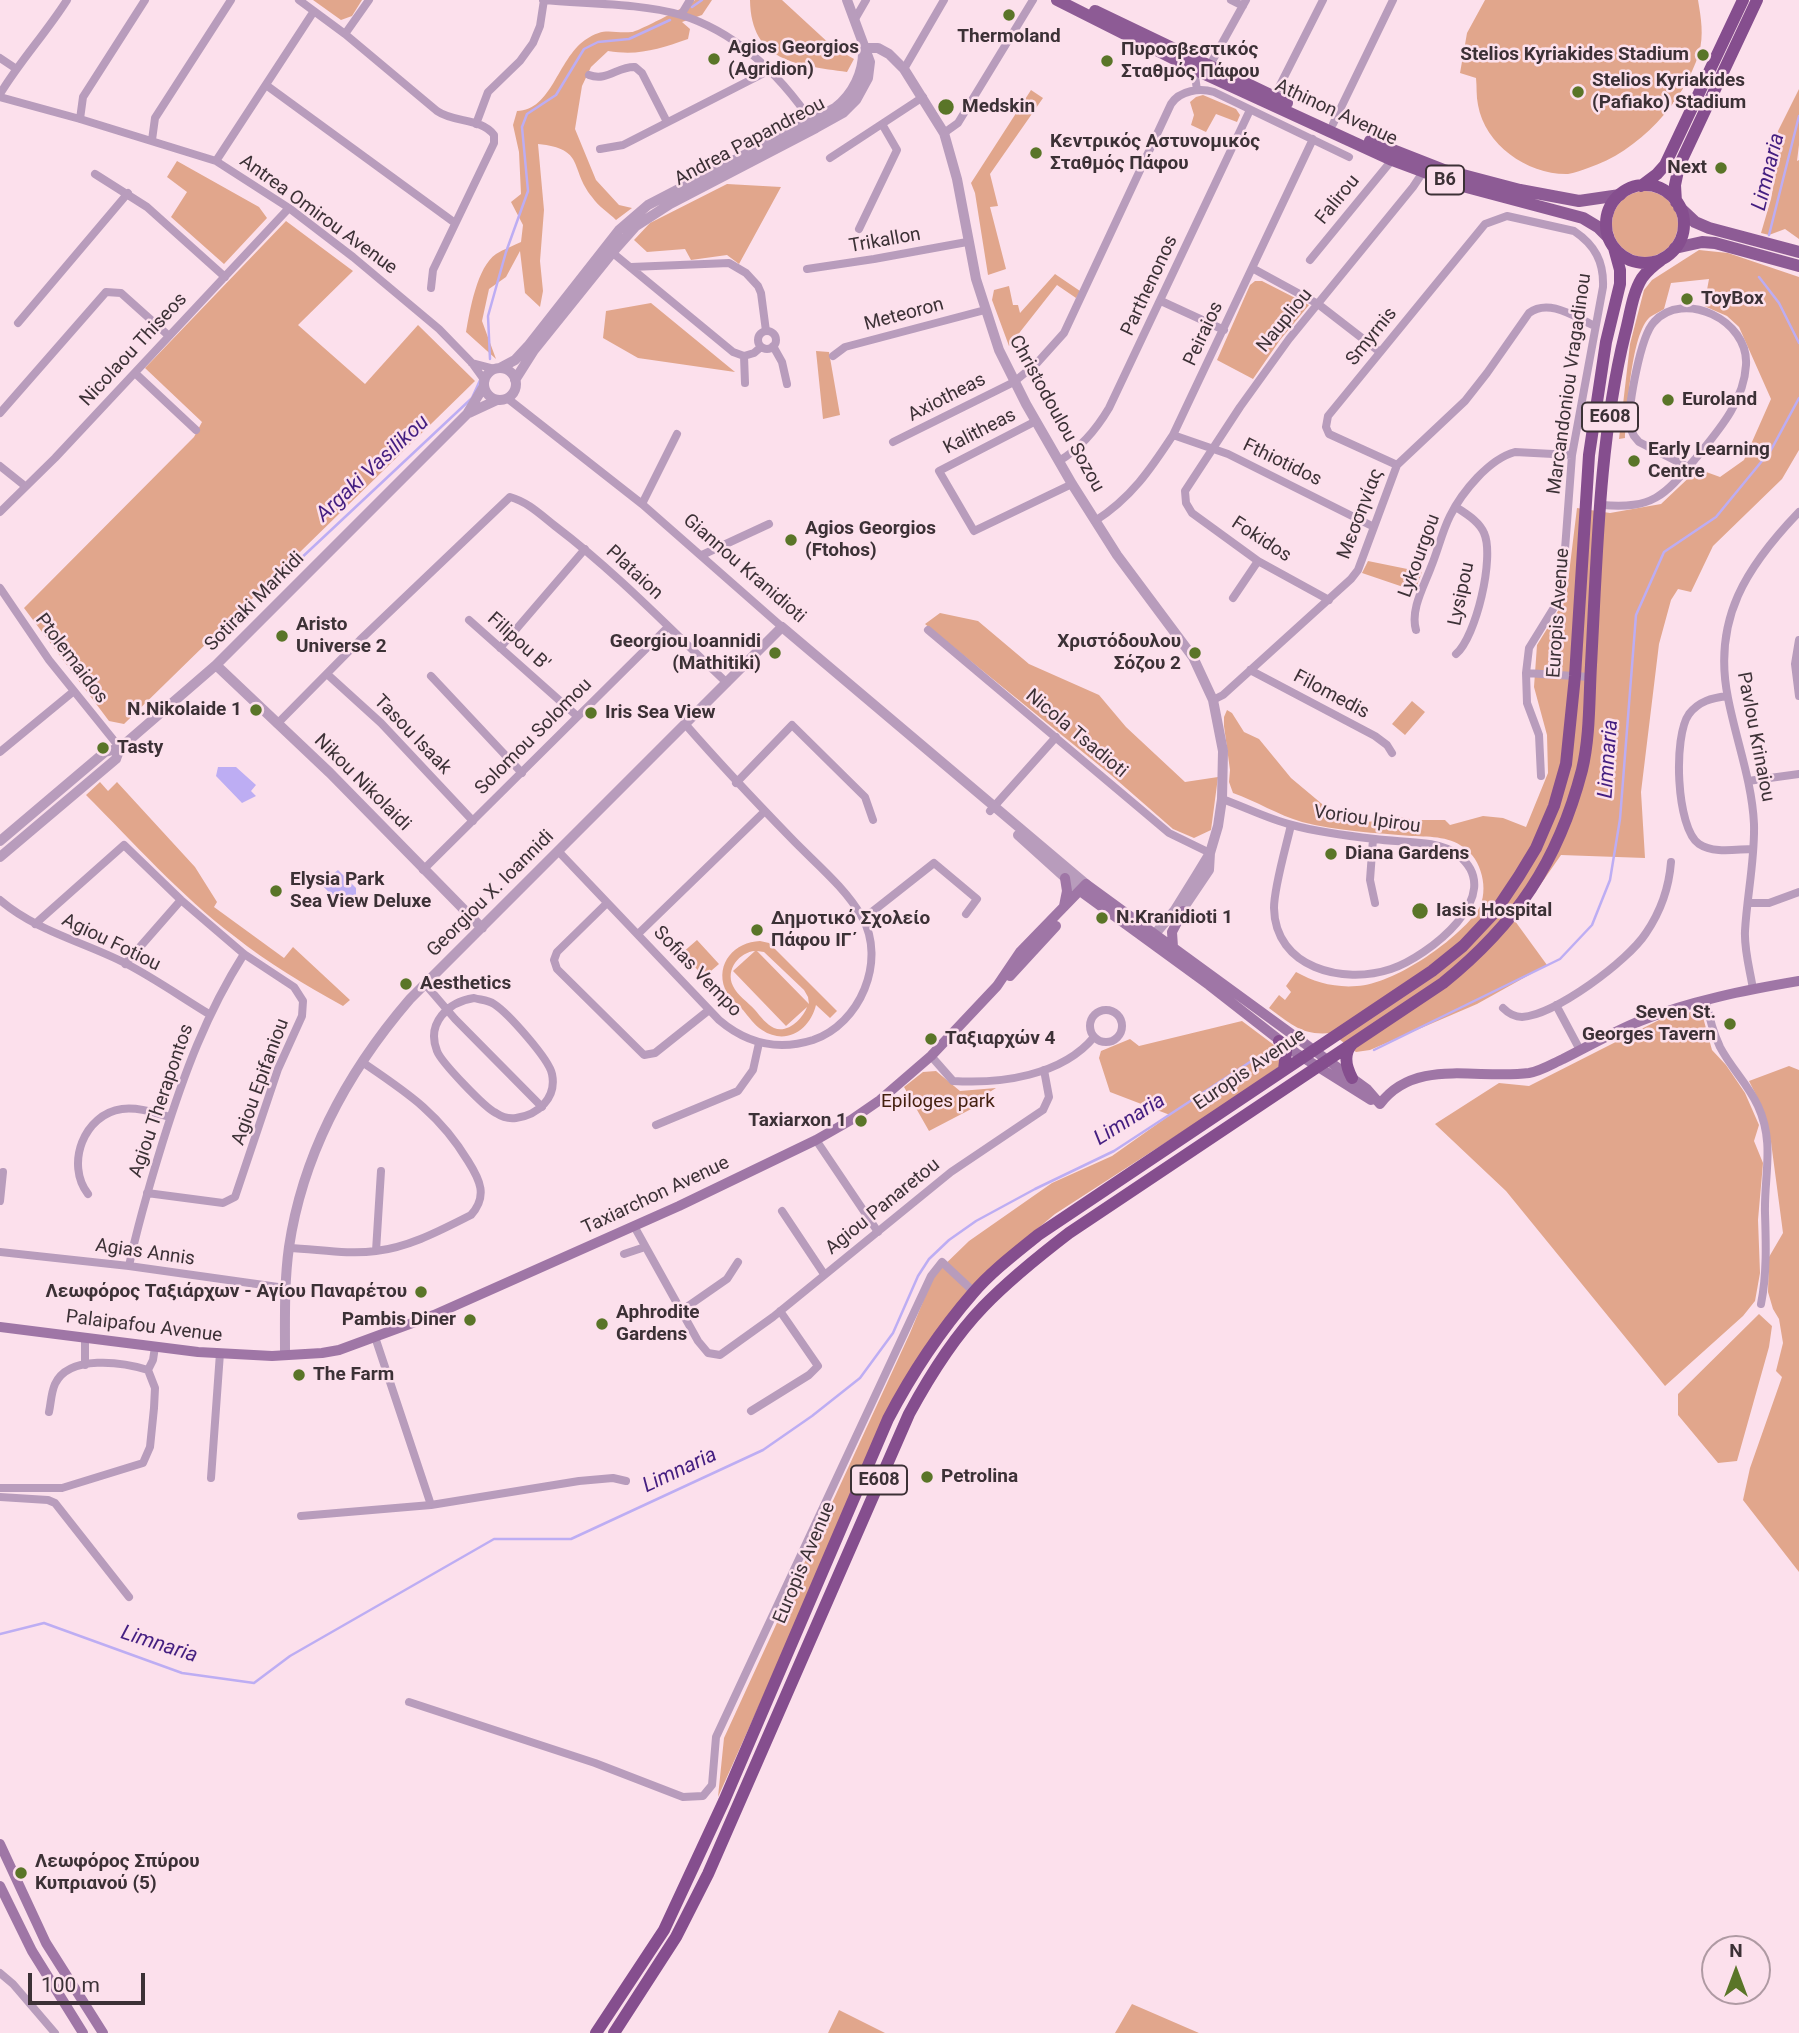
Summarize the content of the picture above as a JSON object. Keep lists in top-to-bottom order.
{
  "streets": {
    "highway": ["E608", "Europis Avenue"],
    "main road": [
      "Athinon Avenue",
      "B6",
      "Giannou Kranidioti",
      "Taxiarchon Avenue",
      "Palaipafou Avenue"
    ],
    "street": [
      "Andrea Papandreou",
      "Falirou",
      "Antrea Omirou Avenue",
      "Trikallon",
      "Parthenonos",
      "Meteoron",
      "Naupliou",
      "Peiraios",
      "Smyrnis",
      "Nicolaou Thiseos",
      "Marcandoniou Vragadinou",
      "Axiotheas",
      "Christodoulou Sozou",
      "Kalitheas",
      "Fthiotidos",
      "Μεσσηνίας",
      "Fokidos",
      "Lykourgou",
      "Plataion",
      "Lysipou",
      "Sotiraki Markidi",
      "Filipou B'",
      "Ptolemaidos",
      "Filomedis",
      "Nicola Tsadioti",
      "Tasou Isaak",
      "Solomou Solomou",
      "Pavlou Krinaiou",
      "Nikou Nikolaidi",
      "Voriou Ipirou",
      "Georgiou X. Ioannidi",
      "Agiou Fotiou",
      "Sofias Vempo",
      "Agiou Epifaniou",
      "Agiou Therapontos",
      "Agiou Panaretou",
      "Agias Annis"
    ]
  },
  "crossings": [
    ["Athinon Avenue", "Falirou"],
    ["Athinon Avenue", "Naupliou"],
    ["Athinon Avenue", "E608"],
    ["Athinon Avenue", "Europis Avenue"],
    ["Andrea Papandreou", "Antrea Omirou Avenue"],
    ["Andrea Papandreou", "Christodoulou Sozou"],
    ["Andrea Papandreou", "Giannou Kranidioti"],
    ["Andrea Papandreou", "Sotiraki Markidi"],
    ["Antrea Omirou Avenue", "Nicolaou Thiseos"],
    ["Antrea Omirou Avenue", "Giannou Kranidioti"],
    ["Antrea Omirou Avenue", "Sotiraki Markidi"],
    ["Trikallon", "Christodoulou Sozou"],
    ["Parthenonos", "Christodoulou Sozou"],
    ["Meteoron", "Christodoulou Sozou"],
    ["Naupliou", "Fthiotidos"],
    ["Naupliou", "Fokidos"],
    ["Peiraios", "Christodoulou Sozou"],
    ["Peiraios", "Fthiotidos"],
    ["Smyrnis", "Marcandoniou Vragadinou"],
    ["Smyrnis", "Μεσσηνίας"],
    ["Marcandoniou Vragadinou", "Μεσσηνίας"],
    ["Marcandoniou Vragadinou", "Lykourgou"],
    ["Axiotheas", "Christodoulou Sozou"],
    ["Christodoulou Sozou", "Kalitheas"],
    ["Christodoulou Sozou", "Μεσσηνίας"],
    ["Christodoulou Sozou", "Giannou Kranidioti"],
    ["Christodoulou Sozou", "Nicola Tsadioti"],
    ["Christodoulou Sozou", "Voriou Ipirou"],
    ["E608", "Europis Avenue"],
    ["Fthiotidos", "Μεσσηνίας"],
    ["Μεσσηνίας", "Fokidos"],
    ["Μεσσηνίας", "Filomedis"],
    ["Lykourgou", "Lysipou"],
    ["Giannou Kranidioti", "Sotiraki Markidi"],
    ["Giannou Kranidioti", "Europis Avenue"],
    ["Giannou Kranidioti", "Georgiou X. Ioannidi"],
    ["Giannou Kranidioti", "Taxiarchon Avenue"],
    ["Plataion", "Tasou Isaak"],
    ["Plataion", "Solomou Solomou"],
    ["Plataion", "Georgiou X. Ioannidi"],
    ["Sotiraki Markidi", "Ptolemaidos"],
    ["Sotiraki Markidi", "Nikou Nikolaidi"],
    ["Filipou B'", "Solomou Solomou"],
    ["Tasou Isaak", "Solomou Solomou"],
    ["Solomou Solomou", "Nikou Nikolaidi"],
    ["Nikou Nikolaidi", "Georgiou X. Ioannidi"],
    ["Georgiou X. Ioannidi", "Sofias Vempo"],
    ["Georgiou X. Ioannidi", "Taxiarchon Avenue"],
    ["Georgiou X. Ioannidi", "Agias Annis"],
    ["Georgiou X. Ioannidi", "Palaipafou Avenue"],
    ["Agiou Fotiou", "Agiou Epifaniou"],
    ["Agiou Fotiou", "Agiou Therapontos"],
    ["Agiou Epifaniou", "Agiou Therapontos"],
    ["Agiou Therapontos", "Agias Annis"],
    ["Taxiarchon Avenue", "Palaipafou Avenue"]
  ],
  "water": ["Limnaria", "Argaki Vasilikou"],
  "parks": ["Epiloges park"],
  "places": [
    "Thermoland",
    "Stelios Kyriakides Stadium",
    "Agios Georgios (Agridion)",
    "Πυροσβεστικός Σταθμός Πάφου",
    "Stelios Kyriakides (Pafiako) Stadium",
    "Medskin",
    "Κεντρικός Αστυνομικός Σταθμός Πάφου",
    "Next",
    "ToyBox",
    "Euroland",
    "Early Learning Centre",
    "Agios Georgios (Ftohos)",
    "Aristo Universe 2",
    "Georgiou Ioannidi (Mathitiki)",
    "Χριστόδουλου Σόζου 2",
    "N.Nikolaide 1",
    "Iris Sea View",
    "Tasty",
    "Diana Gardens",
    "Elysia Park Sea View Deluxe",
    "Iasis Hospital",
    "N.Kranidioti 1",
    "Δημοτικό Σχολείο Πάφου ΙΓ΄",
    "Aesthetics",
    "Seven St. Georges Tavern",
    "Ταξιαρχών 4",
    "Taxiarxon 1",
    "Λεωφόρος Ταξιάρχων - Αγίου Παναρέτου",
    "Pambis Diner",
    "Aphrodite Gardens",
    "The Farm",
    "Petrolina",
    "Λεωφόρος Σπύρου Κυπριανού (5)"
  ],
  "scale_bar": "100 m",
  "north": "top"
}
